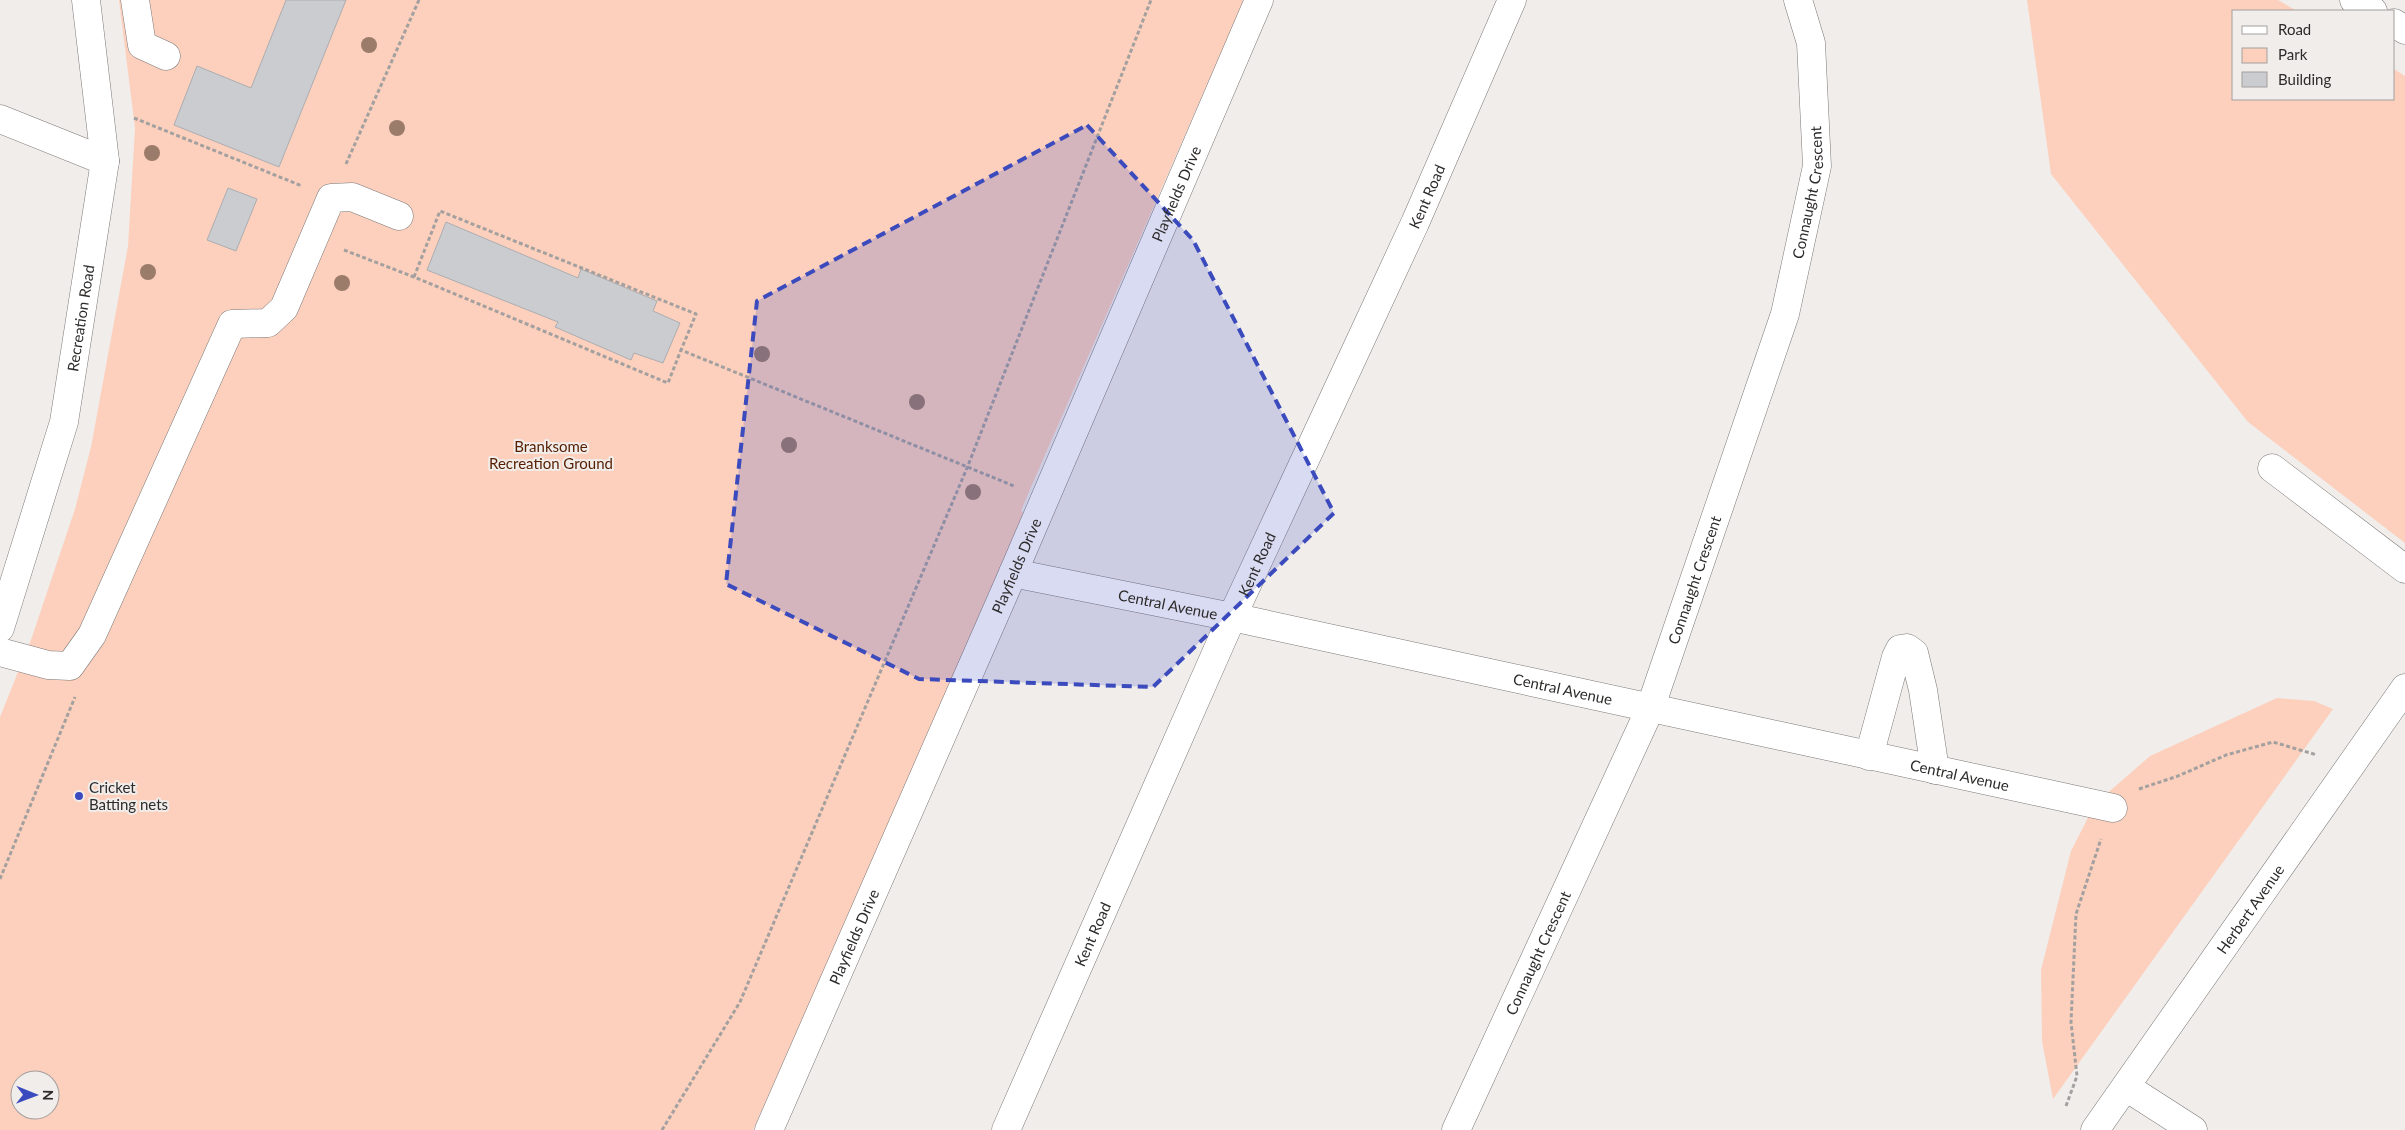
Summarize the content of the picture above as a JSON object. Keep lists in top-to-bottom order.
{
  "streets": {
    "street": [
      "Connaught Crescent",
      "Playfields Drive",
      "Kent Road",
      "Recreation Road",
      "Central Avenue",
      "Herbert Avenue"
    ]
  },
  "crossings": [
    ["Connaught Crescent", "Central Avenue"],
    ["Playfields Drive", "Central Avenue"],
    ["Kent Road", "Central Avenue"]
  ],
  "parks": ["Branksome Recreation Ground"],
  "places": ["Cricket Batting nets"],
  "legend": ["Road", "Park", "Building"],
  "north": "right"
}
